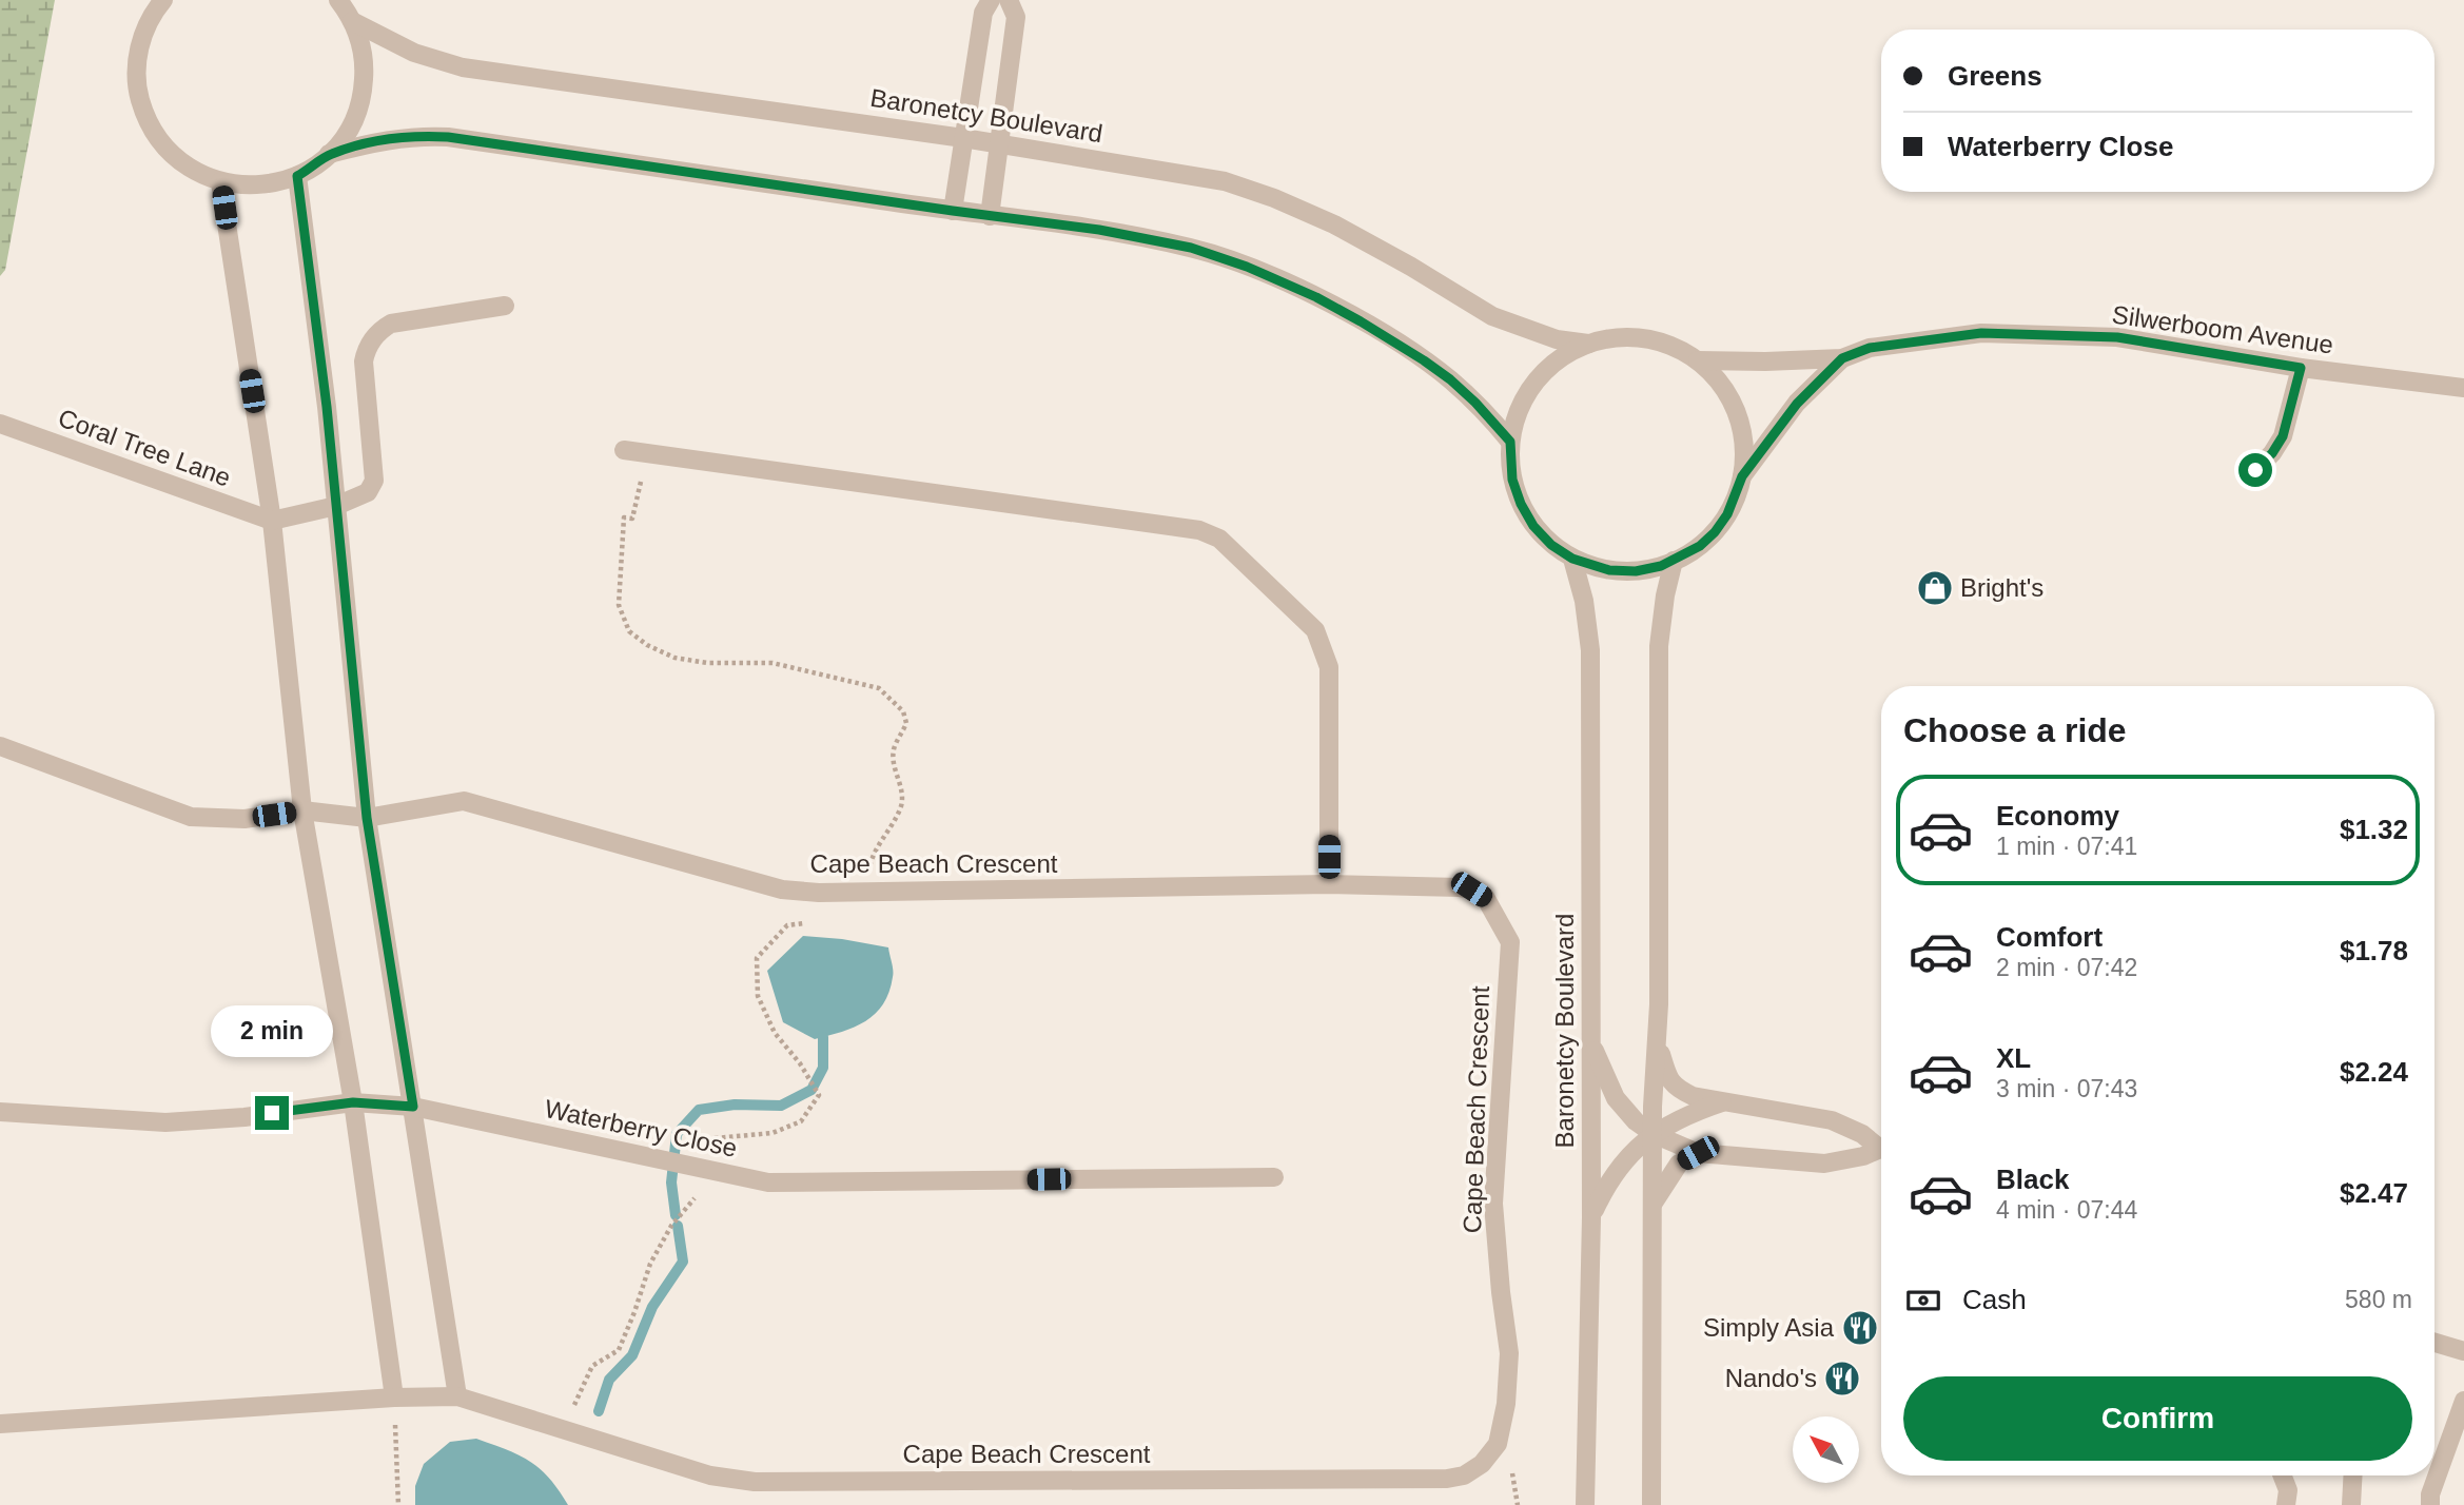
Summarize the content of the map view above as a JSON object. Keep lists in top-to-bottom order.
{
  "streets": {
    "street": [
      "Baronetcy Boulevard",
      "Silwerboom Avenue",
      "Coral Tree Lane",
      "Cape Beach Crescent",
      "Waterberry Close"
    ]
  },
  "crossings": [
    ["Baronetcy Boulevard", "Silwerboom Avenue"]
  ],
  "places": {
    "shop": ["Bright's"],
    "restaurant": ["Simply Asia", "Nando's"]
  },
  "north": "top left",
  "page": {
    "banner": ["Greens", "Waterberry Close"],
    "heading": "Choose a ride",
    "list": [
      {
        "name": "Economy",
        "note": "1 min · 07:41",
        "value": "$1.32"
      },
      {
        "name": "Comfort",
        "note": "2 min · 07:42",
        "value": "$1.78"
      },
      {
        "name": "XL",
        "note": "3 min · 07:43",
        "value": "$2.24"
      },
      {
        "name": "Black",
        "note": "4 min · 07:44",
        "value": "$2.47"
      }
    ],
    "bubble": "2 min",
    "pay": ["Cash", "580 m"],
    "buttons": "Confirm"
  }
}
